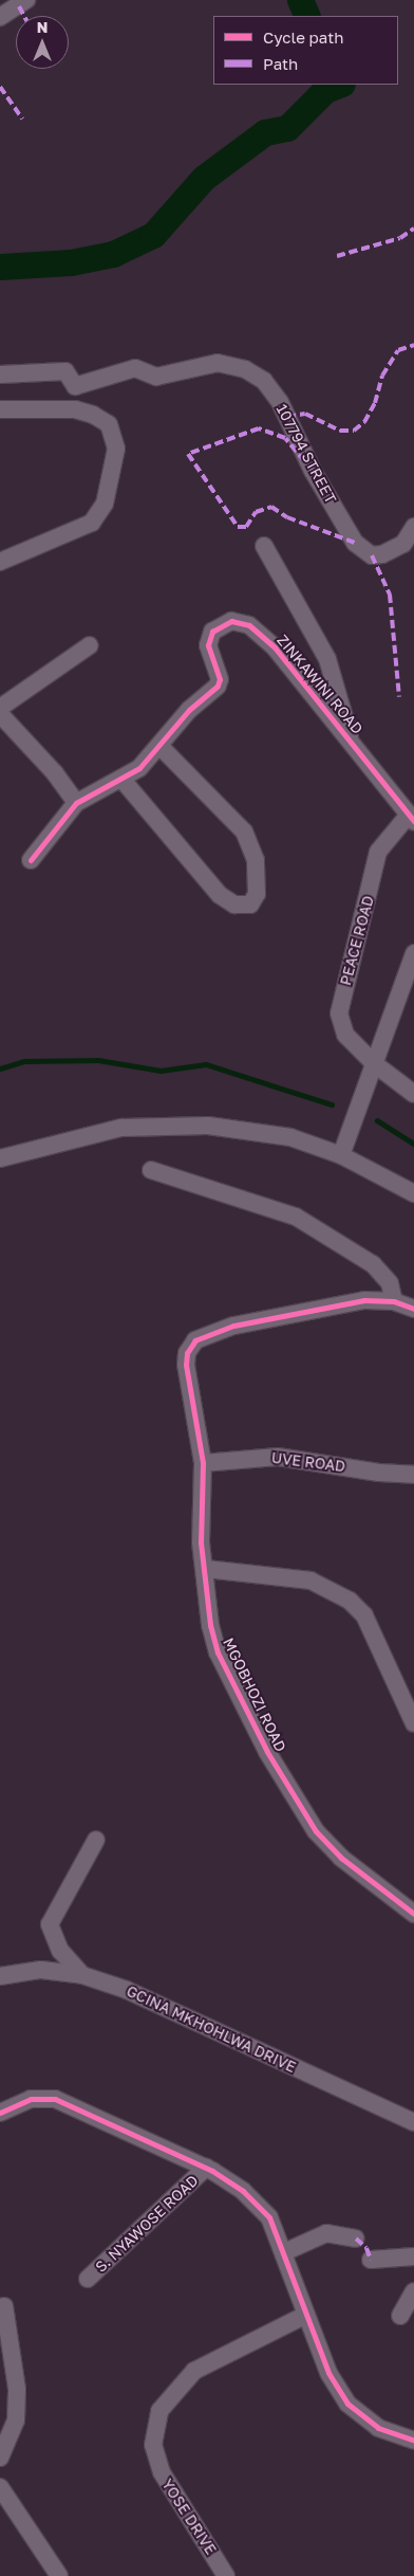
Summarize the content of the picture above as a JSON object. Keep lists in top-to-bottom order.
{
  "streets": {
    "street": [
      "107794 STREET",
      "ZINKAWINI ROAD",
      "PEACE ROAD",
      "UVE ROAD",
      "MGOBHOZI ROAD",
      "GCINA MKHOHLWA DRIVE",
      "S. NYAWOSE ROAD",
      "YOSE DRIVE"
    ]
  },
  "crossings": [
    ["ZINKAWINI ROAD", "PEACE ROAD"],
    ["UVE ROAD", "MGOBHOZI ROAD"]
  ],
  "legend": ["Cycle path", "Path"],
  "north": "top"
}
